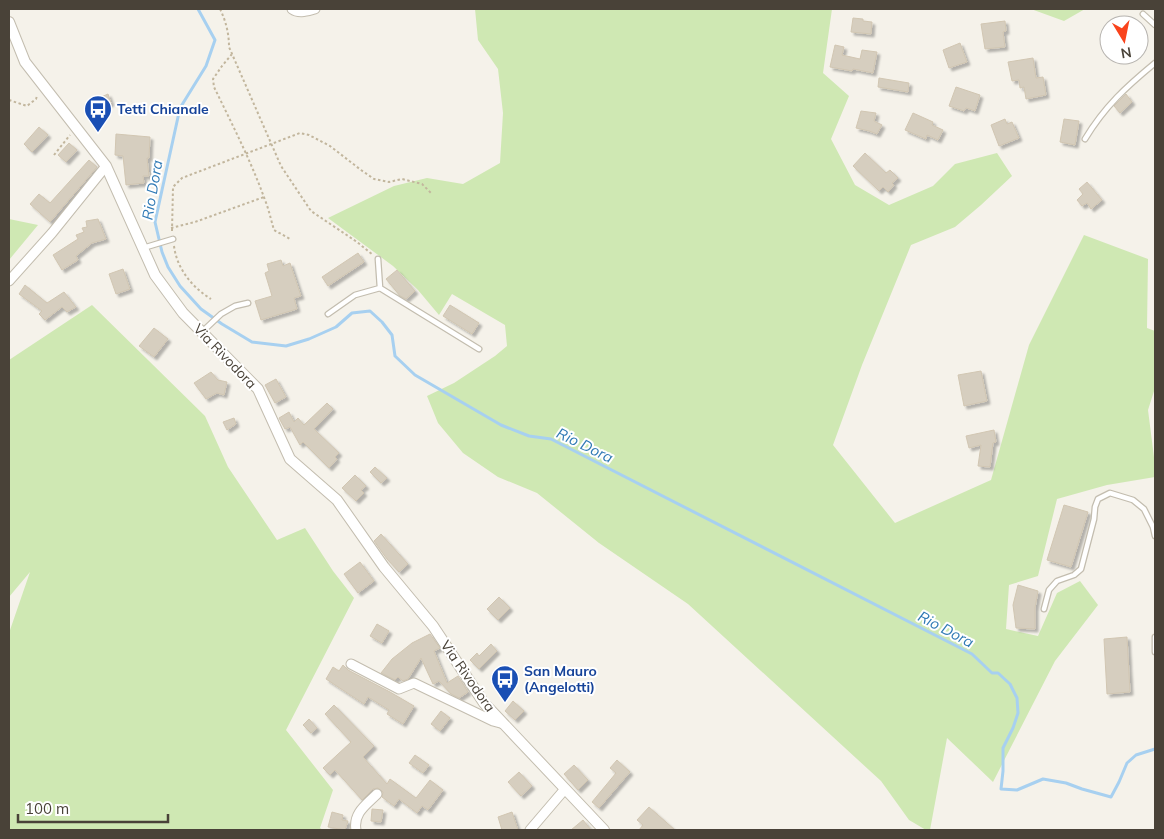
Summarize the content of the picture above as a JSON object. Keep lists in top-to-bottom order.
{
  "streets": {
    "street": ["Via Rivodora"]
  },
  "water": ["Rio Dora"],
  "places": {
    "bus stop": ["Tetti Chianale", "San Mauro (Angelotti)"]
  },
  "scale_bar": "100 m",
  "north": "bottom"
}
